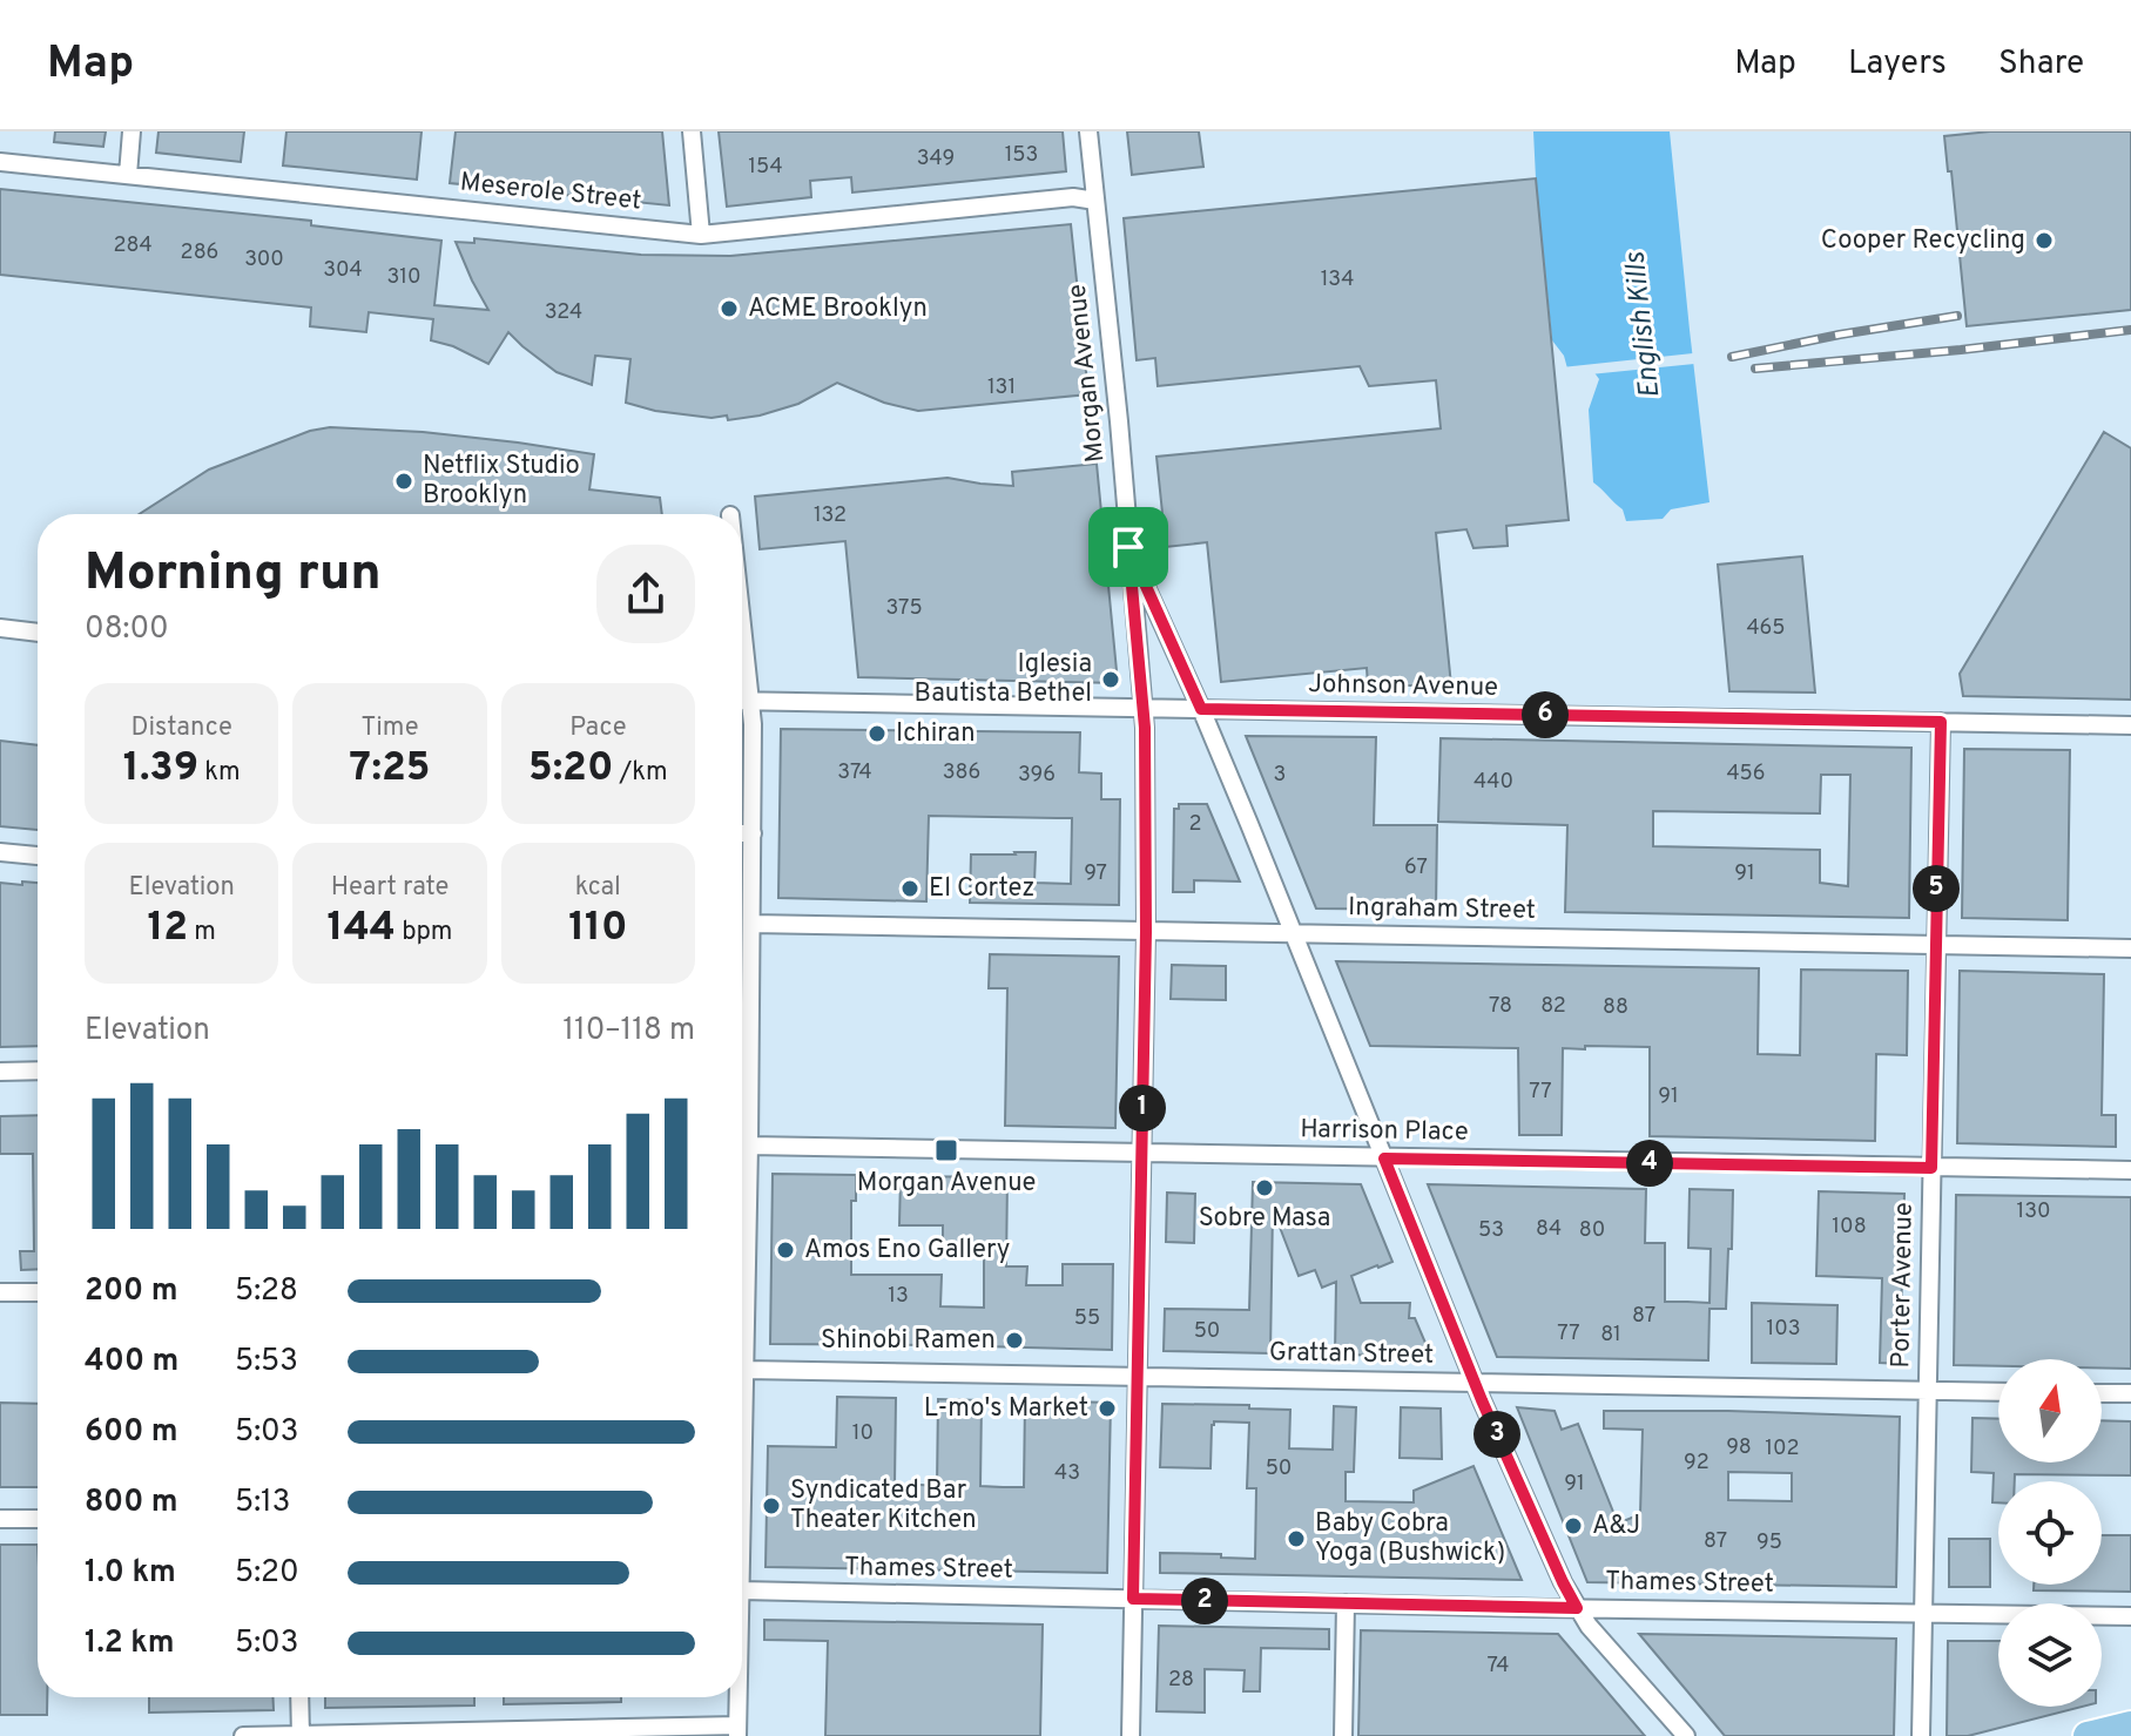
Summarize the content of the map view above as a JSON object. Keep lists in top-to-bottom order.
{
  "streets": {
    "street": [
      "Meserole Street",
      "Morgan Avenue",
      "Johnson Avenue",
      "Ingraham Street",
      "Harrison Place",
      "Porter Avenue",
      "Grattan Street",
      "Thames Street"
    ]
  },
  "crossings": [
    ["Meserole Street", "Morgan Avenue"],
    ["Morgan Avenue", "Johnson Avenue"],
    ["Morgan Avenue", "Ingraham Street"],
    ["Morgan Avenue", "Harrison Place"],
    ["Morgan Avenue", "Grattan Street"],
    ["Morgan Avenue", "Thames Street"],
    ["Johnson Avenue", "Porter Avenue"],
    ["Ingraham Street", "Porter Avenue"],
    ["Harrison Place", "Porter Avenue"],
    ["Porter Avenue", "Grattan Street"],
    ["Porter Avenue", "Thames Street"]
  ],
  "water": ["English Kills"],
  "places": {
    "other": [
      "Cooper Recycling",
      "ACME Brooklyn",
      "Netflix Studio Brooklyn",
      "Iglesia Bautista Bethel",
      "Ichiran",
      "El Cortez",
      "Sobre Masa",
      "Amos Eno Gallery",
      "Shinobi Ramen",
      "L-mo's Market",
      "Syndicated Bar Theater Kitchen",
      "A&J",
      "Baby Cobra Yoga (Bushwick)"
    ],
    "transit": ["Morgan Avenue"]
  },
  "house_numbers": [
    "153",
    "349",
    "154",
    "284",
    "286",
    "300",
    "304",
    "310",
    "134",
    "324",
    "131",
    "132",
    "375",
    "465",
    "374",
    "386",
    "456",
    "396",
    "3",
    "440",
    "2",
    "67",
    "97",
    "91",
    "78",
    "82",
    "88",
    "77",
    "91",
    "130",
    "108",
    "84",
    "53",
    "80",
    "13",
    "87",
    "55",
    "103",
    "50",
    "77",
    "81",
    "10",
    "98",
    "102",
    "92",
    "50",
    "43",
    "91",
    "87",
    "95",
    "74",
    "28"
  ],
  "north": "top",
  "page": {
    "header": "Map",
    "nav": ["Map", "Layers", "Share"],
    "heading": ["Morning run", "08:00"],
    "stats": [
      ["Distance", "1.39 km"],
      ["Time", "7:25"],
      ["Pace", "5:20 /km"],
      ["Elevation", "12 m"],
      ["Heart rate", "144 bpm"],
      ["kcal", "110"]
    ],
    "pins": [
      "6",
      "5",
      "1",
      "4",
      "3",
      "2"
    ],
    "chart": ["Elevation", "110–118 m"],
    "list": [
      {
        "name": "200 m",
        "note": "5:28"
      },
      {
        "name": "400 m",
        "note": "5:53"
      },
      {
        "name": "600 m",
        "note": "5:03"
      },
      {
        "name": "800 m",
        "note": "5:13"
      },
      {
        "name": "1.0 km",
        "note": "5:20"
      },
      {
        "name": "1.2 km",
        "note": "5:03"
      }
    ]
  }
}
